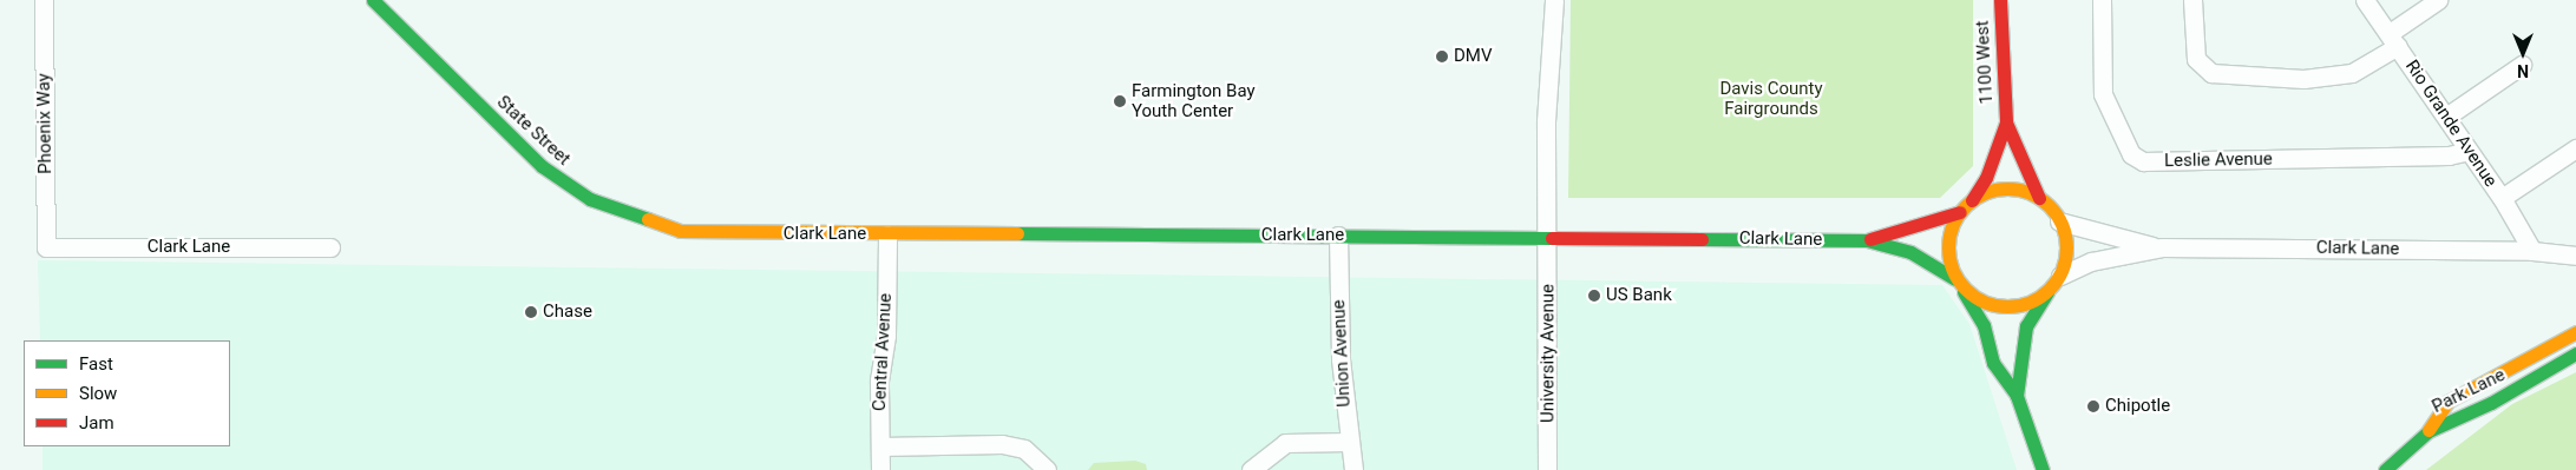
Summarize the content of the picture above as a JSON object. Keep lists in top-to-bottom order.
{
  "streets": {
    "main road": [
      "1100 West",
      "State Street",
      "Clark Lane",
      "Park Lane"
    ],
    "street": [
      "Phoenix Way",
      "Rio Grande Avenue",
      "Leslie Avenue",
      "Central Avenue",
      "Union Avenue",
      "University Avenue"
    ]
  },
  "crossings": [
    ["1100 West", "Clark Lane"],
    ["Phoenix Way", "Clark Lane"],
    ["Rio Grande Avenue", "Leslie Avenue"],
    ["Rio Grande Avenue", "Clark Lane"],
    ["State Street", "Clark Lane"],
    ["Clark Lane", "Central Avenue"],
    ["Clark Lane", "Union Avenue"],
    ["Clark Lane", "University Avenue"]
  ],
  "parks": ["Davis County Fairgrounds"],
  "places": [
    "DMV",
    "Farmington Bay Youth Center",
    "US Bank",
    "Chase",
    "Chipotle"
  ],
  "legend": ["Fast", "Slow", "Jam"],
  "north": "bottom"
}
